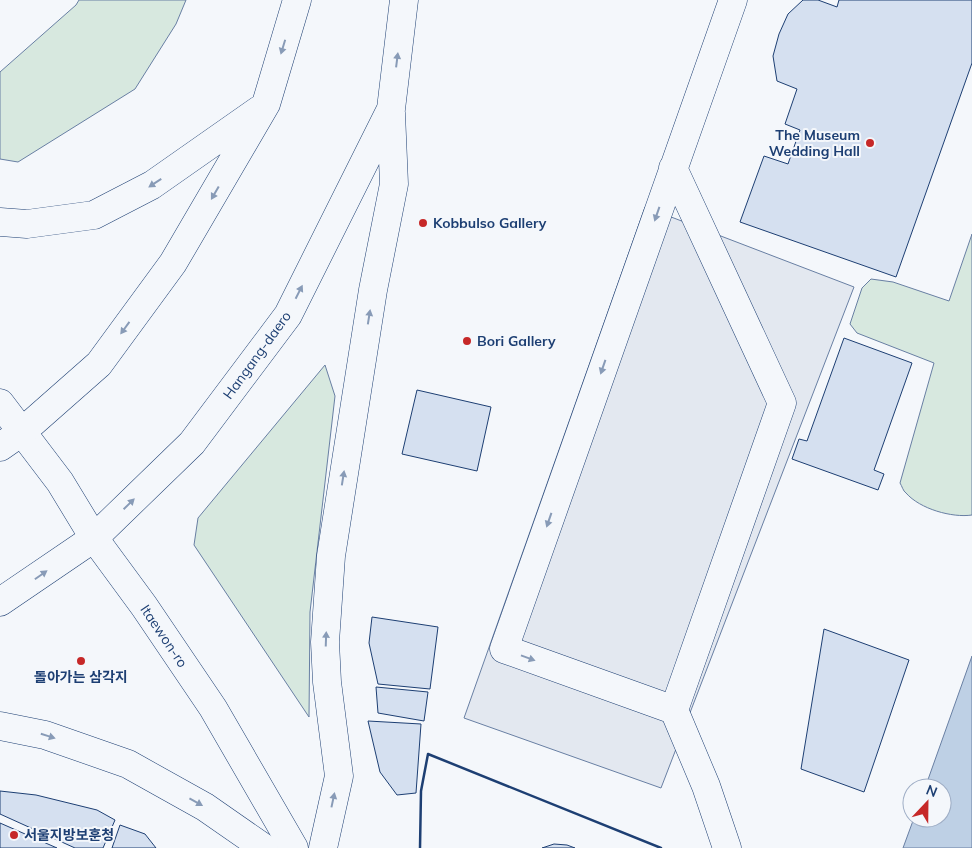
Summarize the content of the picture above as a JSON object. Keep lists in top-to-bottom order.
{
  "streets": {
    "main road": ["Hangang-daero", "Itaewon-ro"]
  },
  "crossings": [
    ["Hangang-daero", "Itaewon-ro"]
  ],
  "places": [
    "The Museum Wedding Hall",
    "Kobbulso Gallery",
    "Bori Gallery",
    "돌아가는 삼각지",
    "서울지방보훈청"
  ],
  "north": "top"
}
